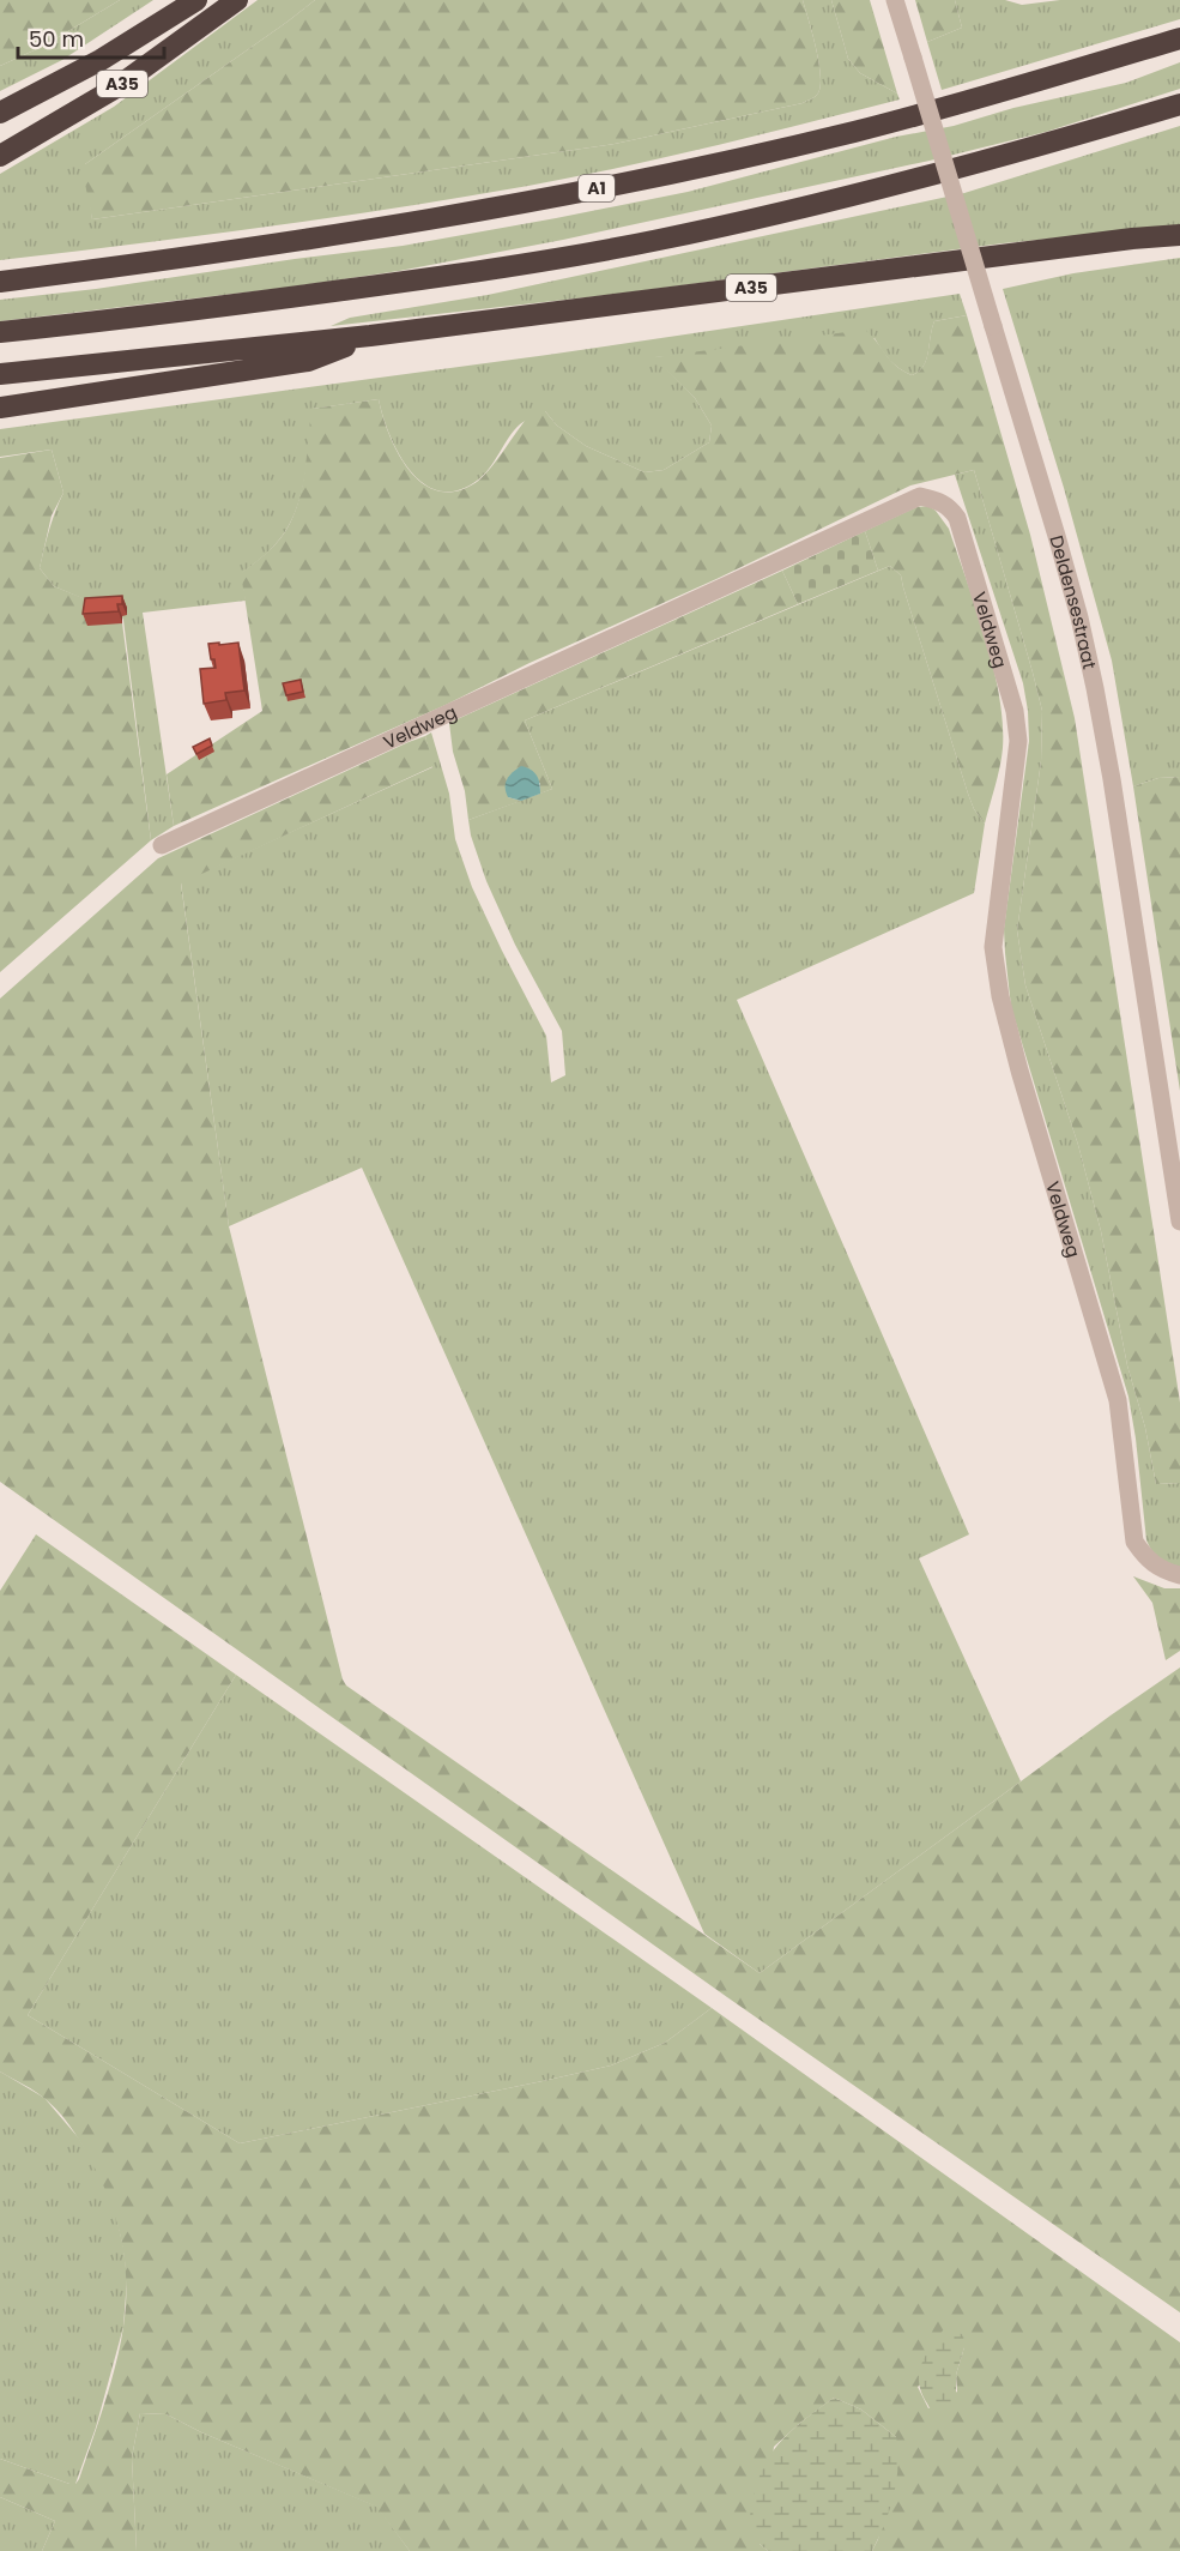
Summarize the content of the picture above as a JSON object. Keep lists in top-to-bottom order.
{
  "streets": {
    "highway": ["A35", "A1"],
    "street": ["Deldensestraat", "Veldweg"]
  },
  "scale_bar": "50 m"
}
